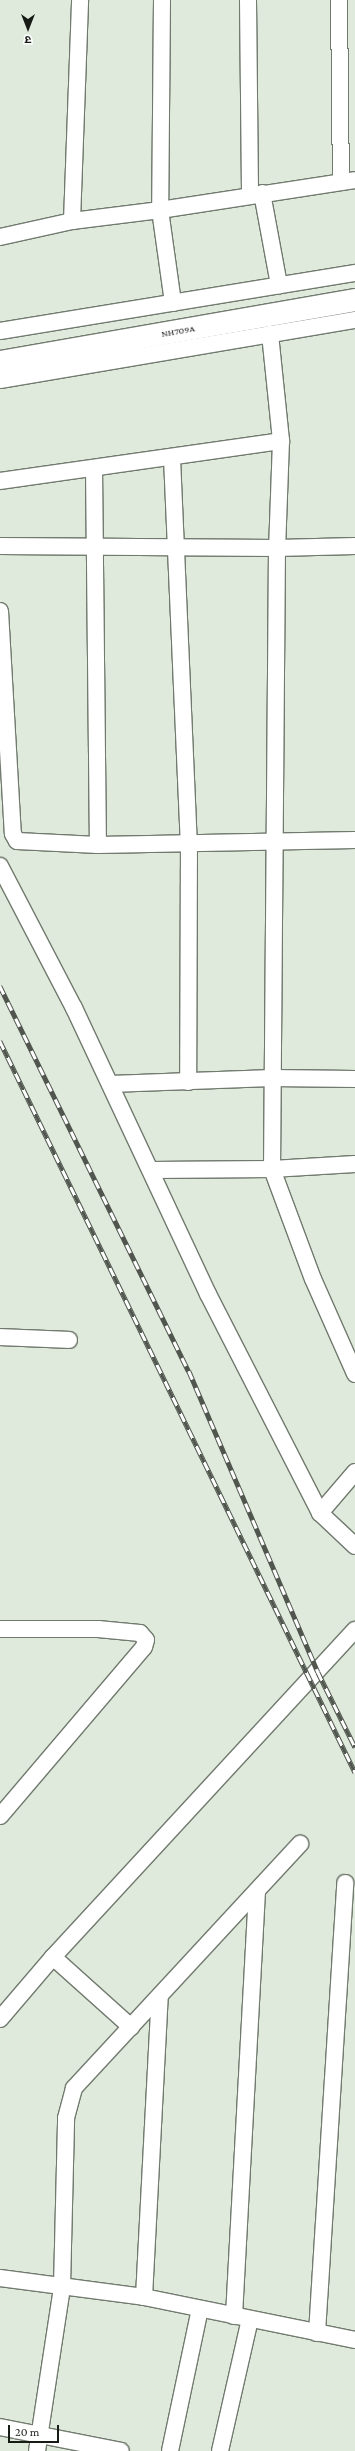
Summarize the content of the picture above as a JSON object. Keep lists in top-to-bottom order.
{
  "streets": {
    "highway": ["NH709A"]
  },
  "scale_bar": "20 m",
  "north": "bottom"
}
